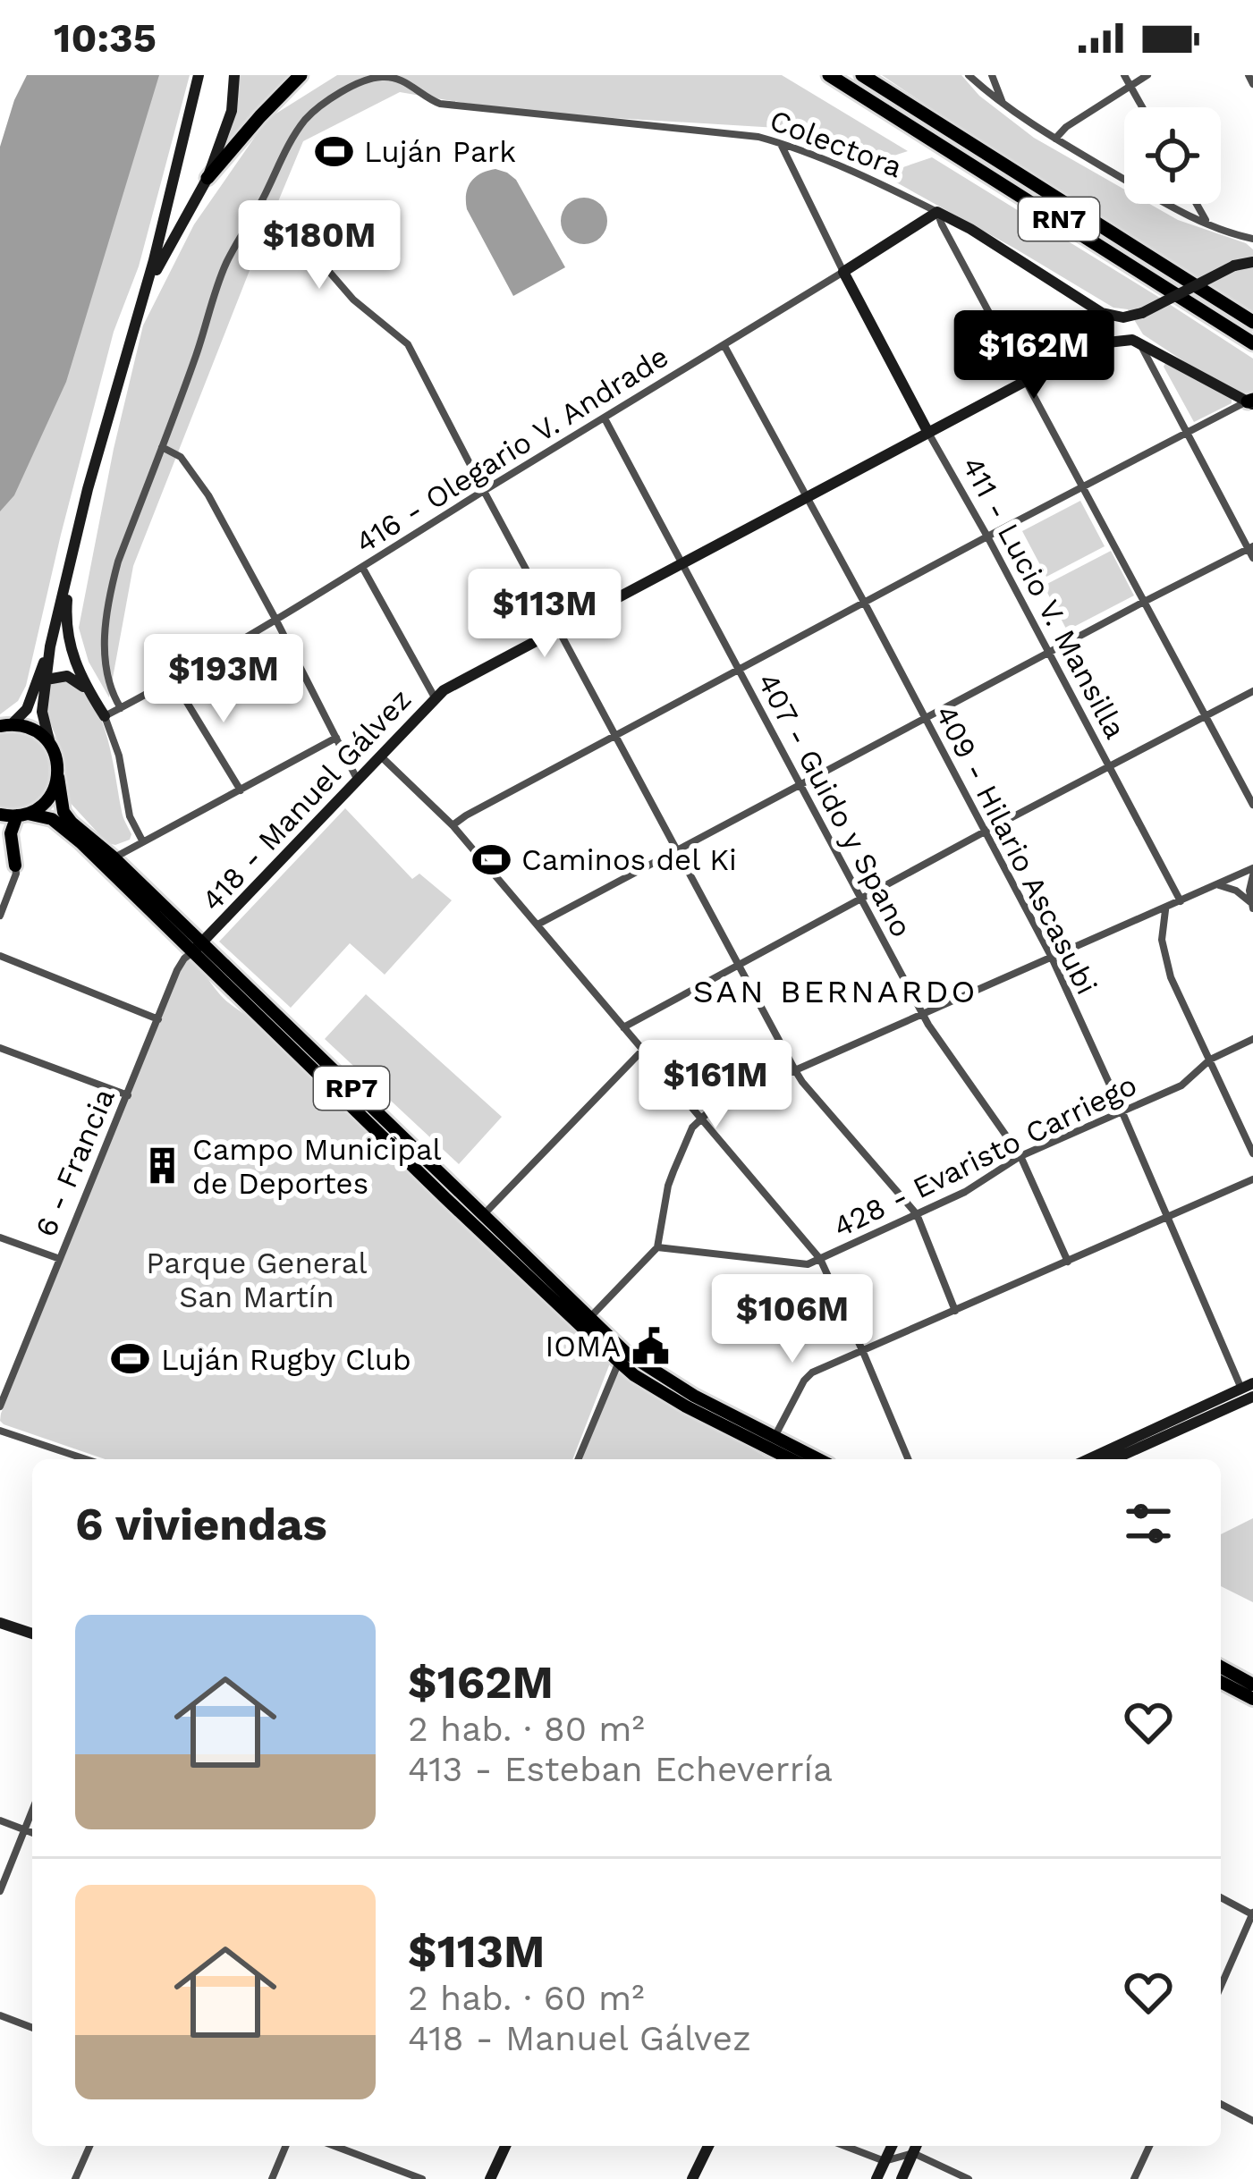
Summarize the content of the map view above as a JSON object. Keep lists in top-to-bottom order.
{
  "streets": {
    "highway": ["RN7"],
    "main road": ["RP7"],
    "street": [
      "Colectora",
      "416 - Olegario V. Andrade",
      "411 - Lucio V. Mansilla",
      "418 - Manuel Gálvez",
      "407 - Guido y Spano",
      "409 - Hilario Ascasubi",
      "428 - Evaristo Carriego",
      "6 - Francia"
    ]
  },
  "crossings": [
    ["Colectora", "416 - Olegario V. Andrade"],
    ["Colectora", "411 - Lucio V. Mansilla"],
    ["416 - Olegario V. Andrade", "411 - Lucio V. Mansilla"],
    ["416 - Olegario V. Andrade", "407 - Guido y Spano"],
    ["416 - Olegario V. Andrade", "409 - Hilario Ascasubi"],
    ["411 - Lucio V. Mansilla", "418 - Manuel Gálvez"],
    ["418 - Manuel Gálvez", "407 - Guido y Spano"],
    ["418 - Manuel Gálvez", "409 - Hilario Ascasubi"],
    ["418 - Manuel Gálvez", "RP7"],
    ["418 - Manuel Gálvez", "6 - Francia"],
    ["407 - Guido y Spano", "428 - Evaristo Carriego"],
    ["409 - Hilario Ascasubi", "428 - Evaristo Carriego"],
    ["RP7", "6 - Francia"]
  ],
  "districts": ["SAN BERNARDO"],
  "parks": ["Parque General San Martín"],
  "places": {
    "sports": ["Luján Park", "Caminos del Ki", "Luján Rugby Club"],
    "building": ["Campo Municipal de Deportes"],
    "public building": ["IOMA"]
  },
  "page": {
    "status": "10:35",
    "price": [
      "$180M",
      "$162M",
      "$113M",
      "$193M",
      "$161M",
      "$106M"
    ],
    "heading": "6 viviendas",
    "list": [
      {
        "name": "$162M",
        "note": "2 hab. · 80 m² · 413 - Esteban Echeverría"
      },
      {
        "name": "$113M",
        "note": "2 hab. · 60 m² · 418 - Manuel Gálvez"
      }
    ]
  }
}
